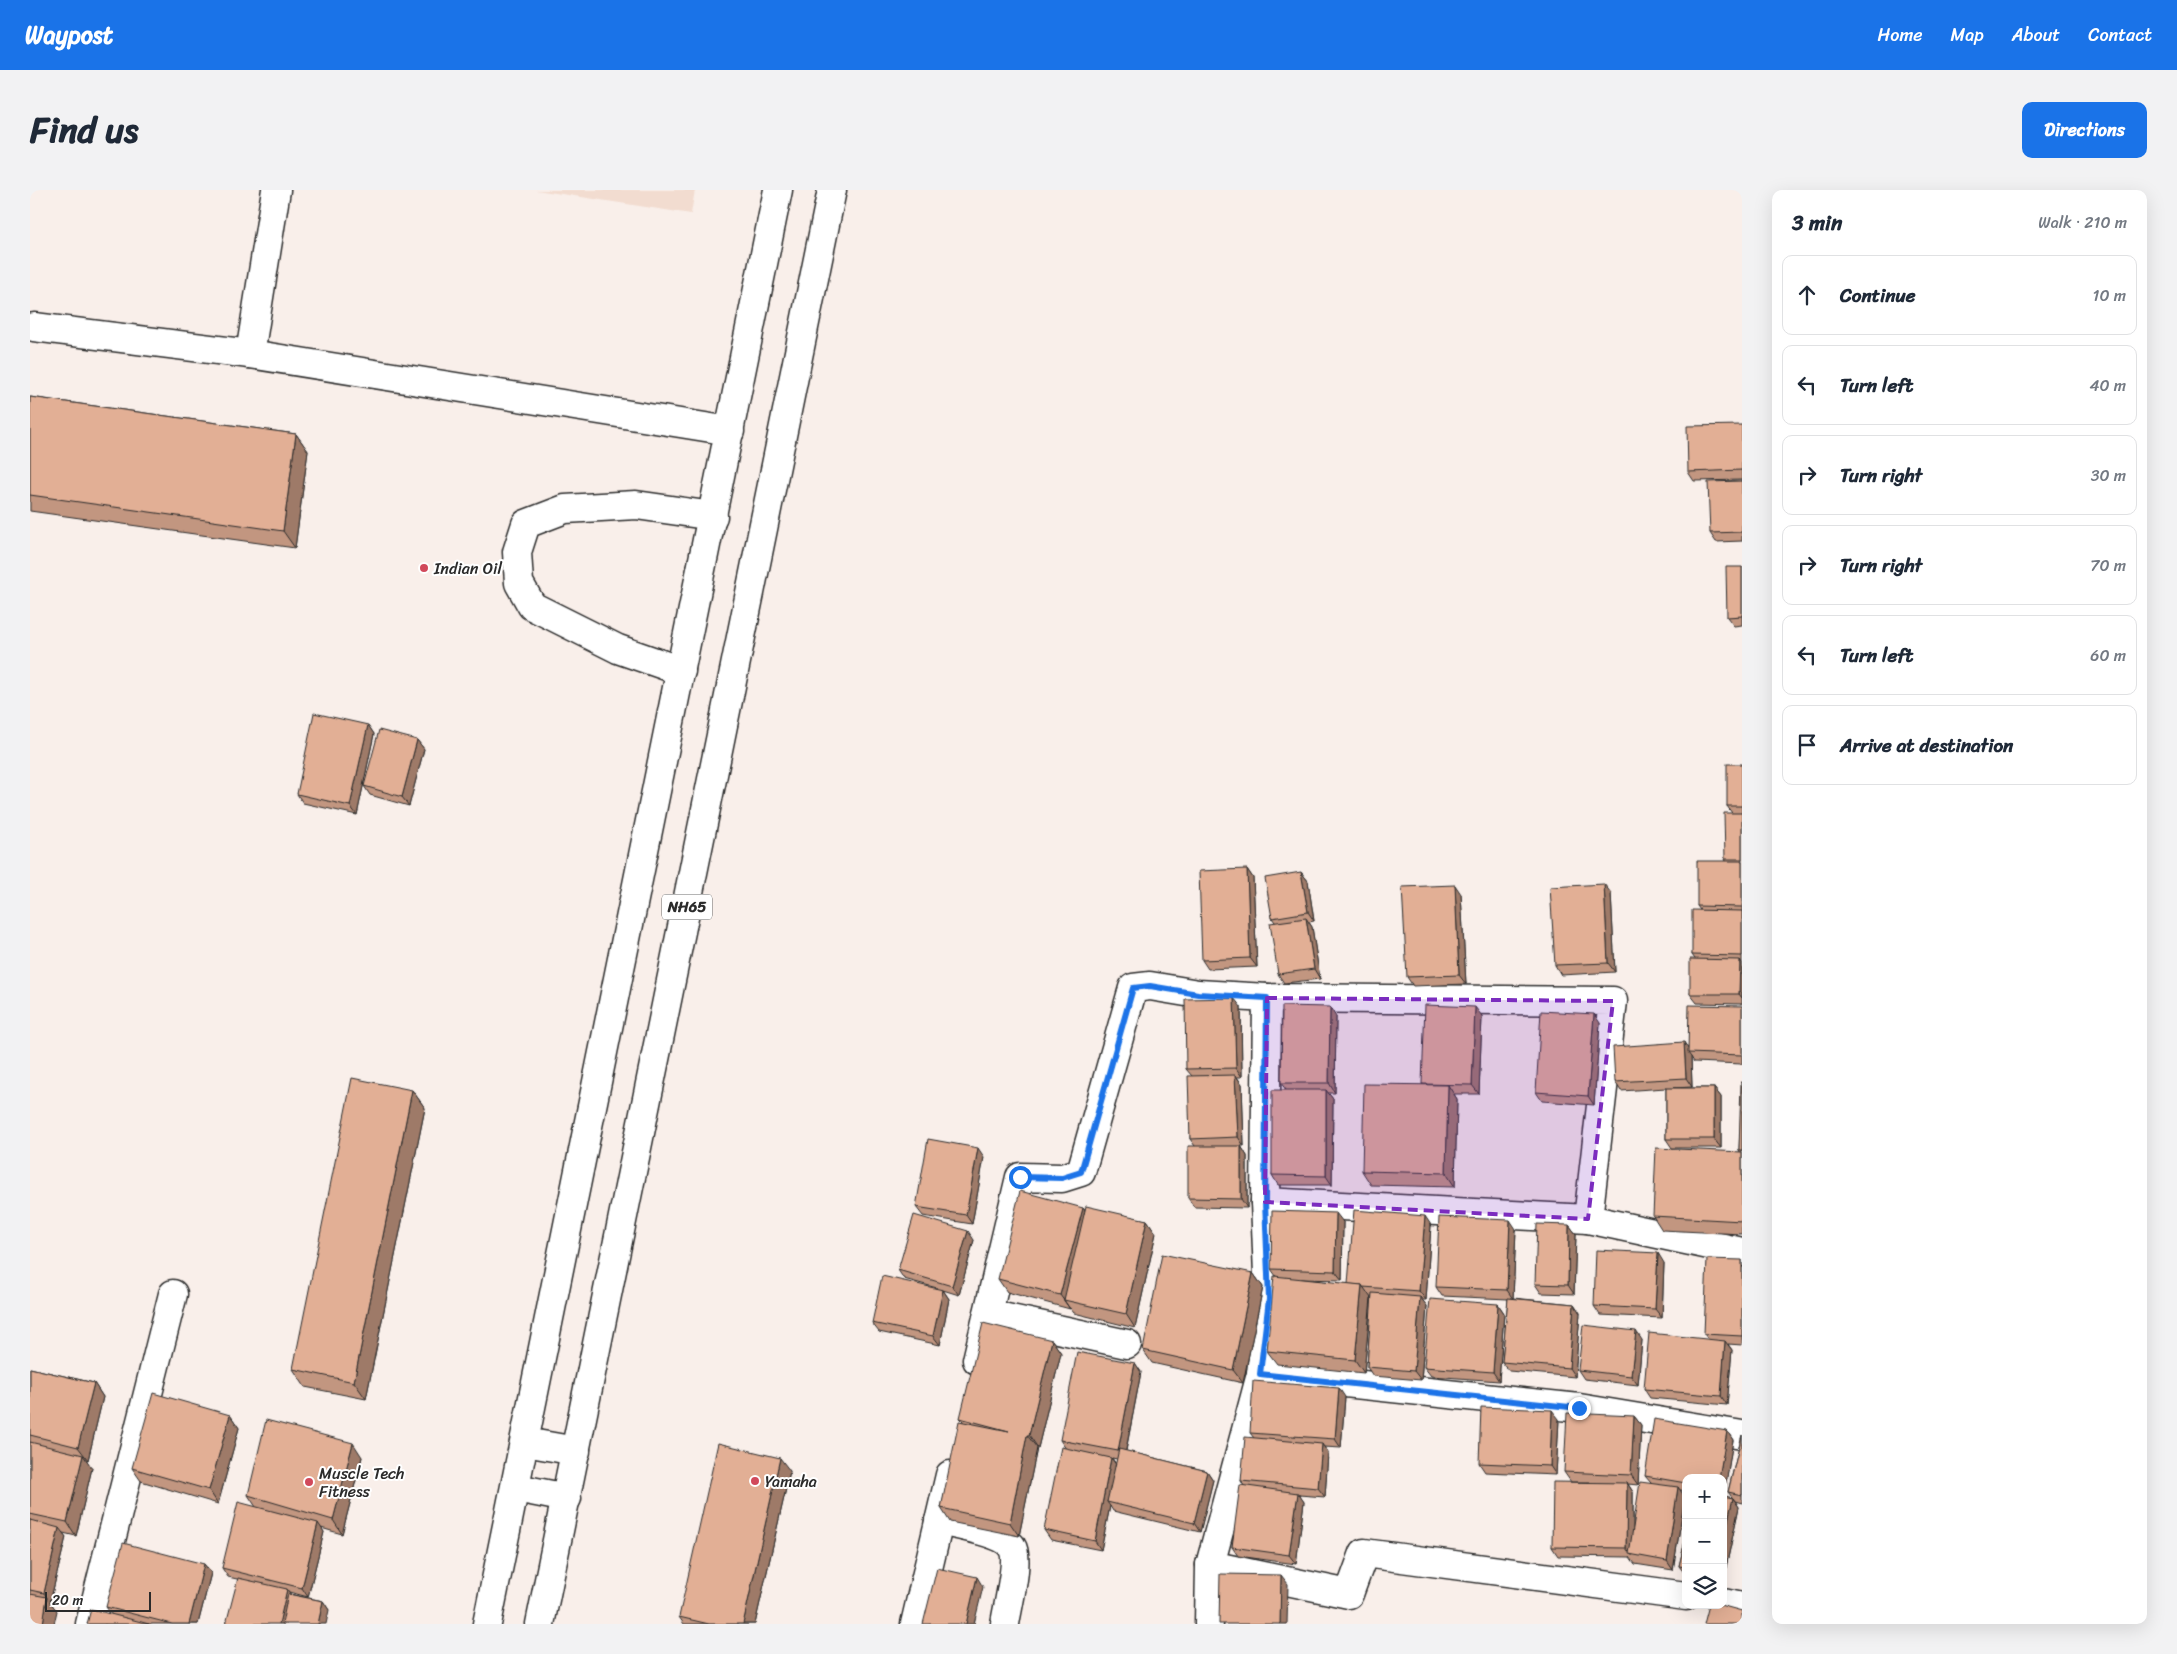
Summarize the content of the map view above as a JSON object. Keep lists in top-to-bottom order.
{
  "streets": {
    "main road": ["NH65"]
  },
  "places": ["Indian Oil", "Yamaha", "Muscle Tech Fitness"],
  "scale_bar": "20 m",
  "page": {
    "header": "Waypost",
    "nav": [
      "Home",
      "Map",
      "About",
      "Contact"
    ],
    "title": "Find us",
    "buttons": "Directions",
    "heading": ["3 min", "Walk · 210 m"],
    "list": [
      ["Continue", "10 m"],
      ["Turn left", "40 m"],
      ["Turn right", "30 m"],
      ["Turn right", "70 m"],
      ["Turn left", "60 m"],
      "Arrive at destination"
    ],
    "map_buttons": ["+", "−"],
    "scale": "20 m"
  }
}
